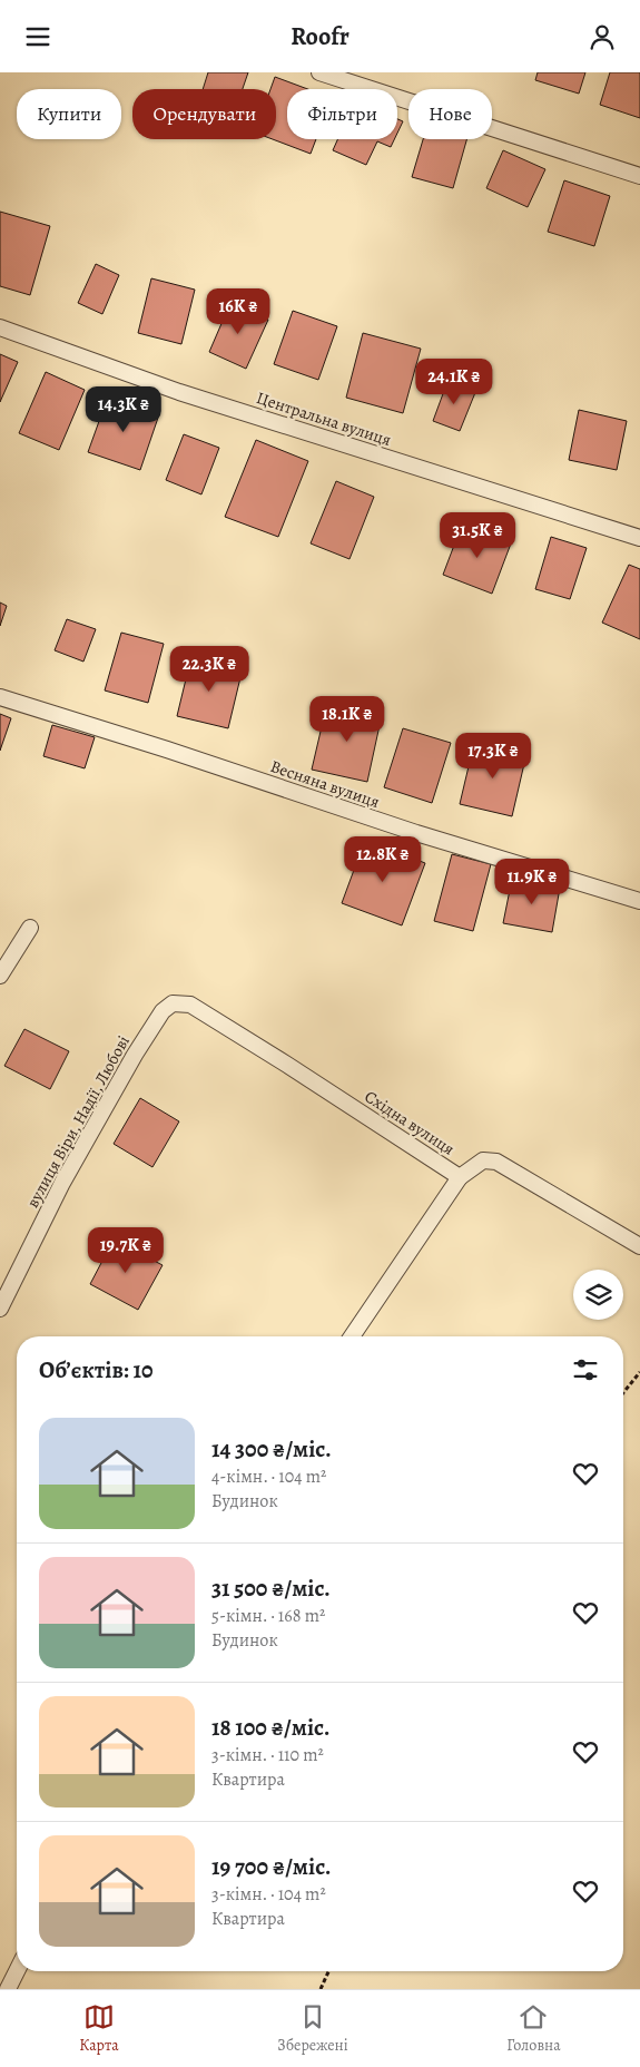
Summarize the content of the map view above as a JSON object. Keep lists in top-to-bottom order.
{
  "streets": {
    "lane": [
      "Центральна вулиця",
      "Весняна вулиця",
      "вулиця Віри, Надії, Любові",
      "Східна вулиця"
    ]
  },
  "crossings": [
    ["вулиця Віри, Надії, Любові", "Східна вулиця"]
  ],
  "page": {
    "header": "Roofr",
    "chip": [
      "Купити",
      "Орендувати",
      "Фільтри",
      "Нове"
    ],
    "price": [
      "16K ₴",
      "24.1K ₴",
      "14.3K ₴",
      "31.5K ₴",
      "22.3K ₴",
      "18.1K ₴",
      "17.3K ₴",
      "12.8K ₴",
      "11.9K ₴",
      "19.7K ₴"
    ],
    "heading": "Об’єктів: 10",
    "list": [
      {
        "name": "14 300 ₴/міс.",
        "note": "4-кімн. · 104 m² · Будинок"
      },
      {
        "name": "31 500 ₴/міс.",
        "note": "5-кімн. · 168 m² · Будинок"
      },
      {
        "name": "18 100 ₴/міс.",
        "note": "3-кімн. · 110 m² · Квартира"
      },
      {
        "name": "19 700 ₴/міс.",
        "note": "3-кімн. · 104 m² · Квартира"
      }
    ],
    "tabs": ["Карта", "Збережені", "Головна"]
  }
}
